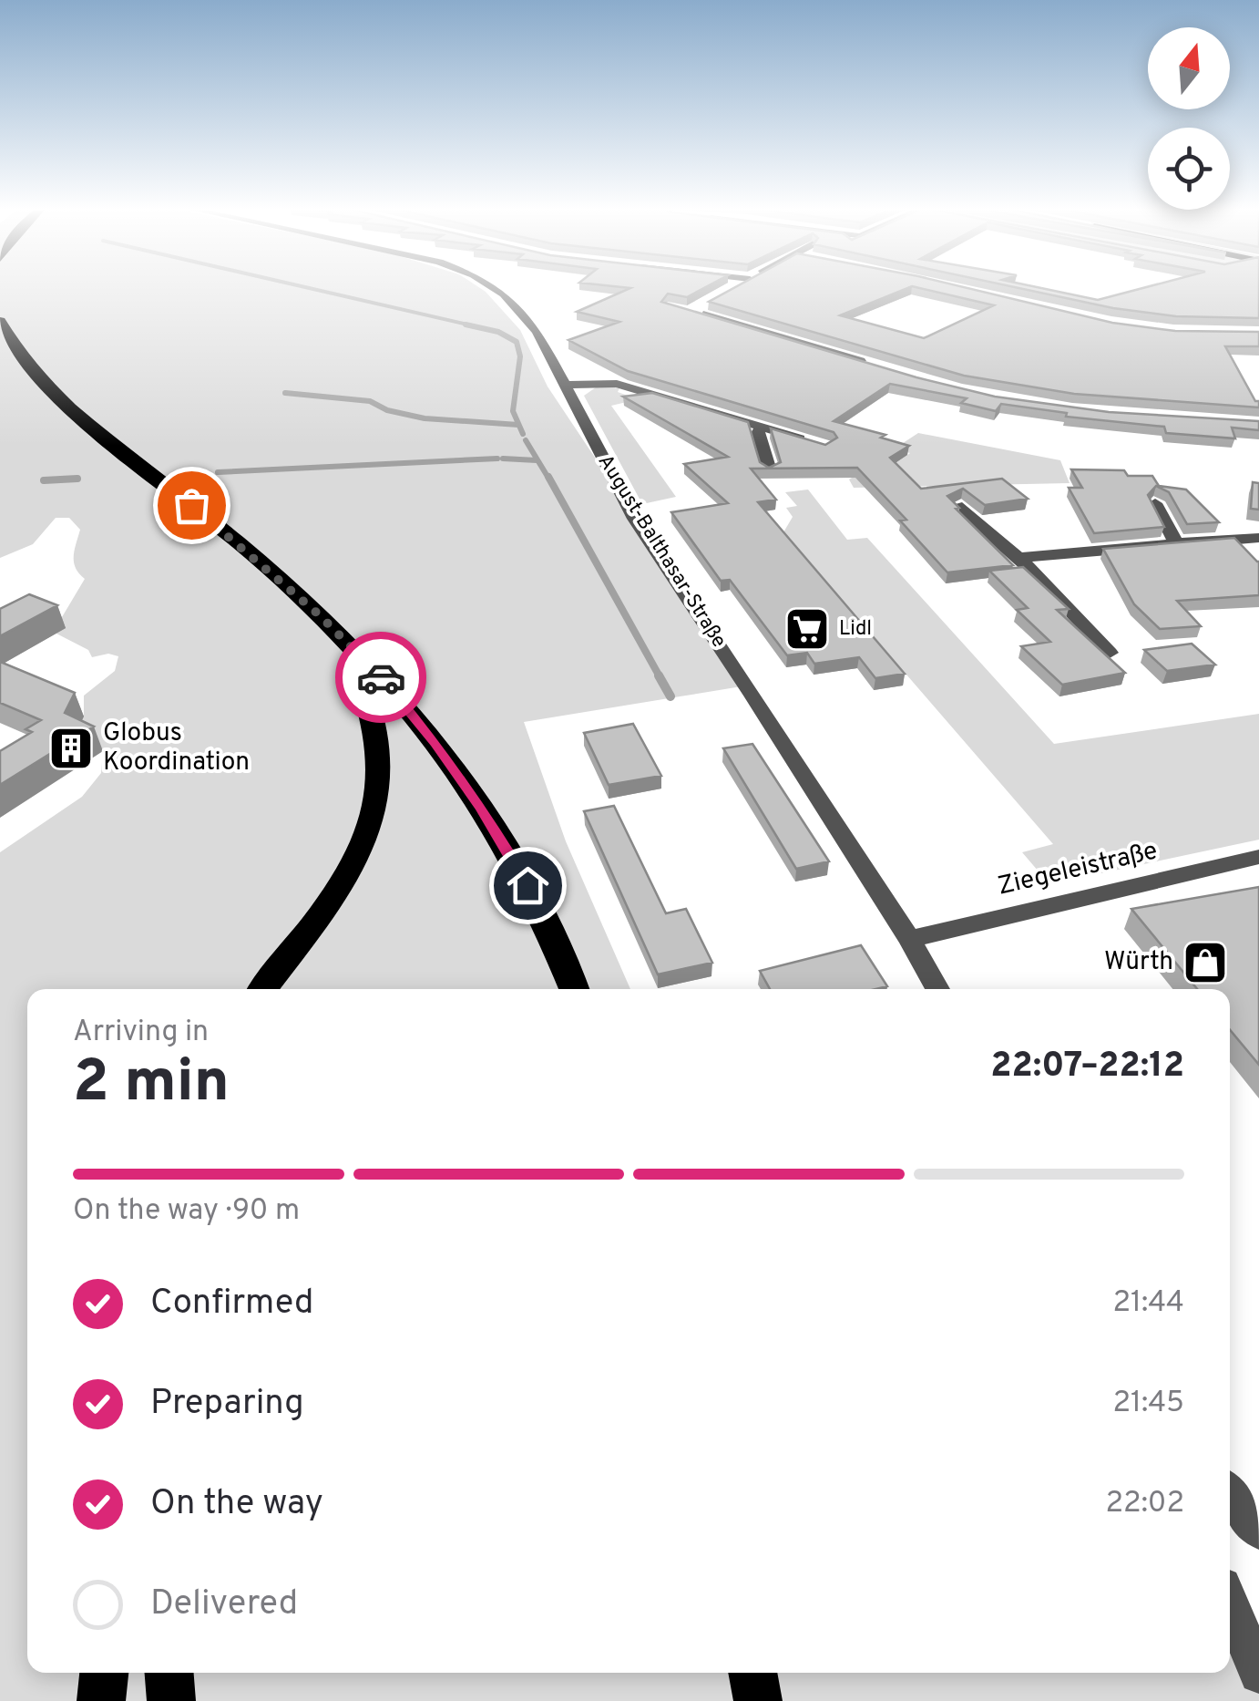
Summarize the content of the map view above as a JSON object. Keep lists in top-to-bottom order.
{
  "streets": {
    "street": ["August-Balthasar-Straße", "Ziegeleistraße"]
  },
  "crossings": [
    ["August-Balthasar-Straße", "Ziegeleistraße"]
  ],
  "places": {
    "supermarket": ["Lidl"],
    "building": ["Globus Koordination"],
    "shop": ["Würth"]
  },
  "north": "top",
  "page": {
    "heading": ["2 min", "Arriving in", "22:07–22:12"],
    "bar": "On the way · 90 m",
    "list": [
      ["Confirmed", "21:44"],
      ["Preparing", "21:45"],
      ["On the way", "22:02"],
      "Delivered"
    ]
  }
}
